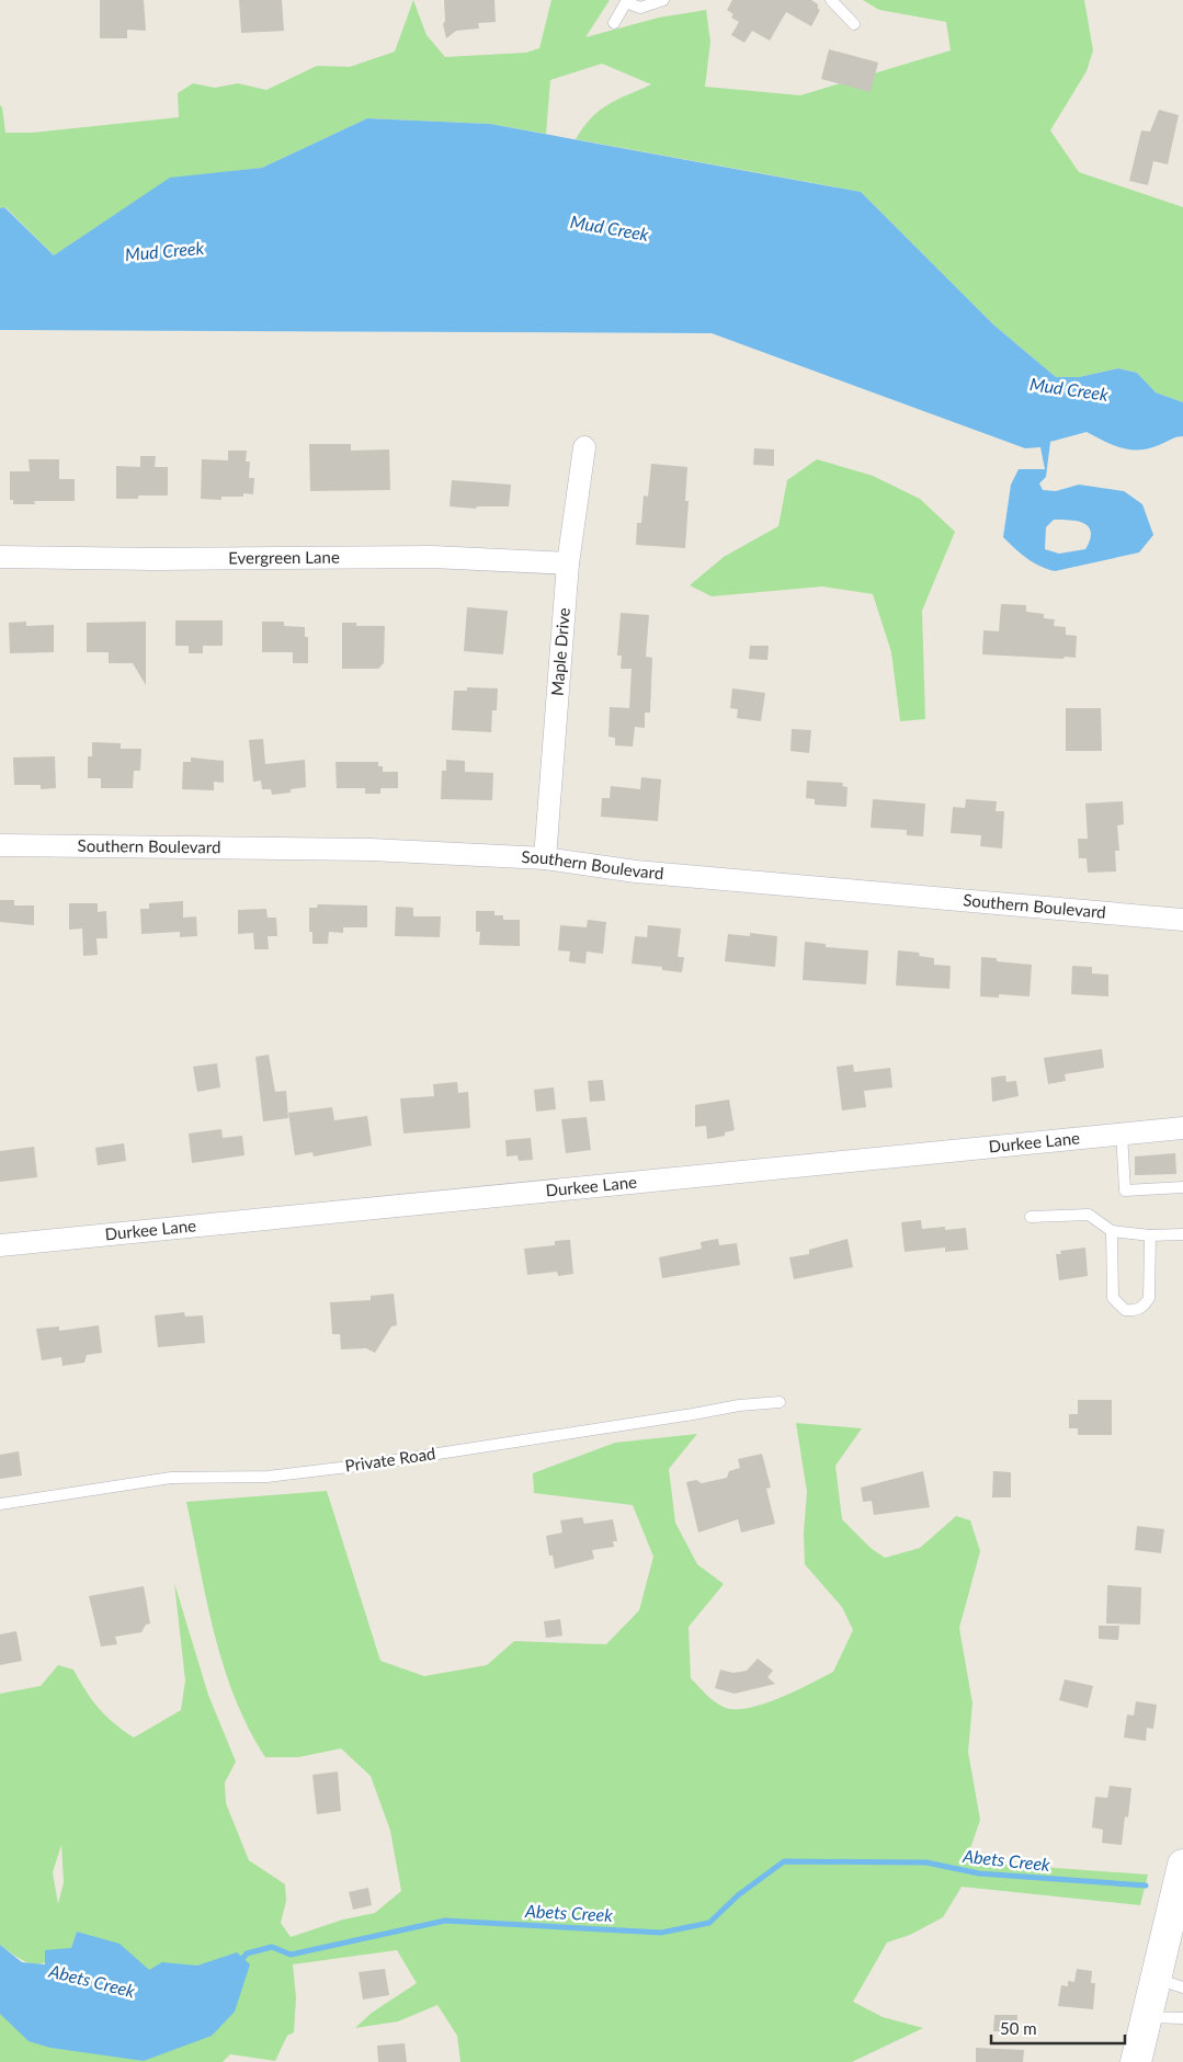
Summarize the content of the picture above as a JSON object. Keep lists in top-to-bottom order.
{
  "streets": {
    "street": [
      "Evergreen Lane",
      "Maple Drive",
      "Southern Boulevard",
      "Durkee Lane"
    ],
    "lane": ["Private Road"]
  },
  "crossings": [
    ["Evergreen Lane", "Maple Drive"],
    ["Maple Drive", "Southern Boulevard"]
  ],
  "water": ["Mud Creek", "Abets Creek"],
  "scale_bar": "50 m"
}
